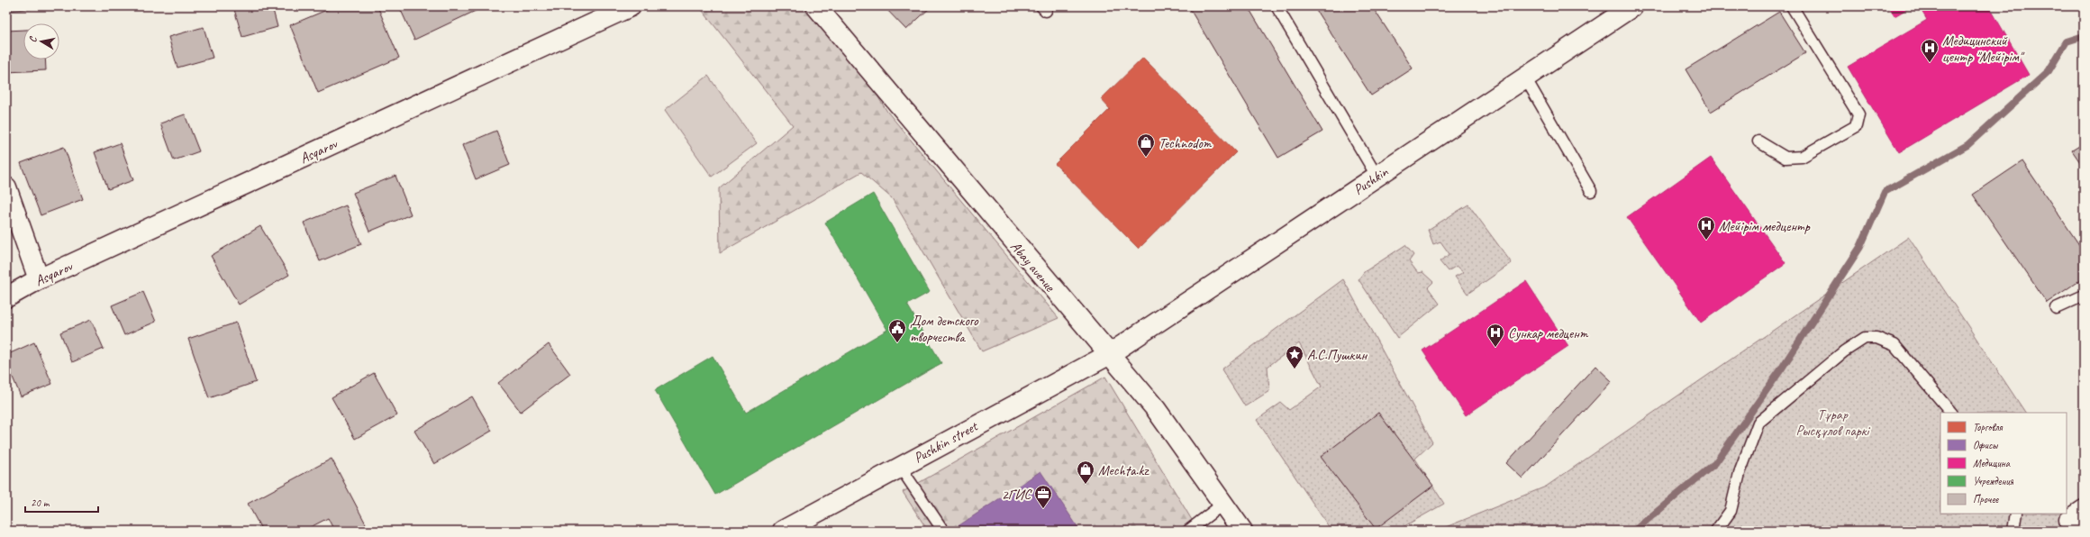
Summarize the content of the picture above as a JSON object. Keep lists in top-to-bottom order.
{
  "streets": {
    "main road": [
      "Asqarov",
      "Pushkin",
      "Abay avenue",
      "Pushkin street"
    ]
  },
  "crossings": [
    ["Pushkin", "Abay avenue"],
    ["Pushkin", "Pushkin street"],
    ["Abay avenue", "Pushkin street"]
  ],
  "parks": ["Тұрар Рысқұлов паркі"],
  "places": {
    "hospital": ["Медицинский центр \"Мейірім\"", "Мейірім медцентр", "Сункар медцент"],
    "shop": ["Technodom", "Mechta.kz"],
    "public building": ["Дом детского творчества"],
    "place": ["А.С.Пушкин"],
    "office": ["2ГИС"]
  },
  "legend": [
    "Торговля",
    "Офисы",
    "Медицина",
    "Учреждения",
    "Прочее"
  ],
  "scale_bar": "20 m",
  "north": "left"
}
